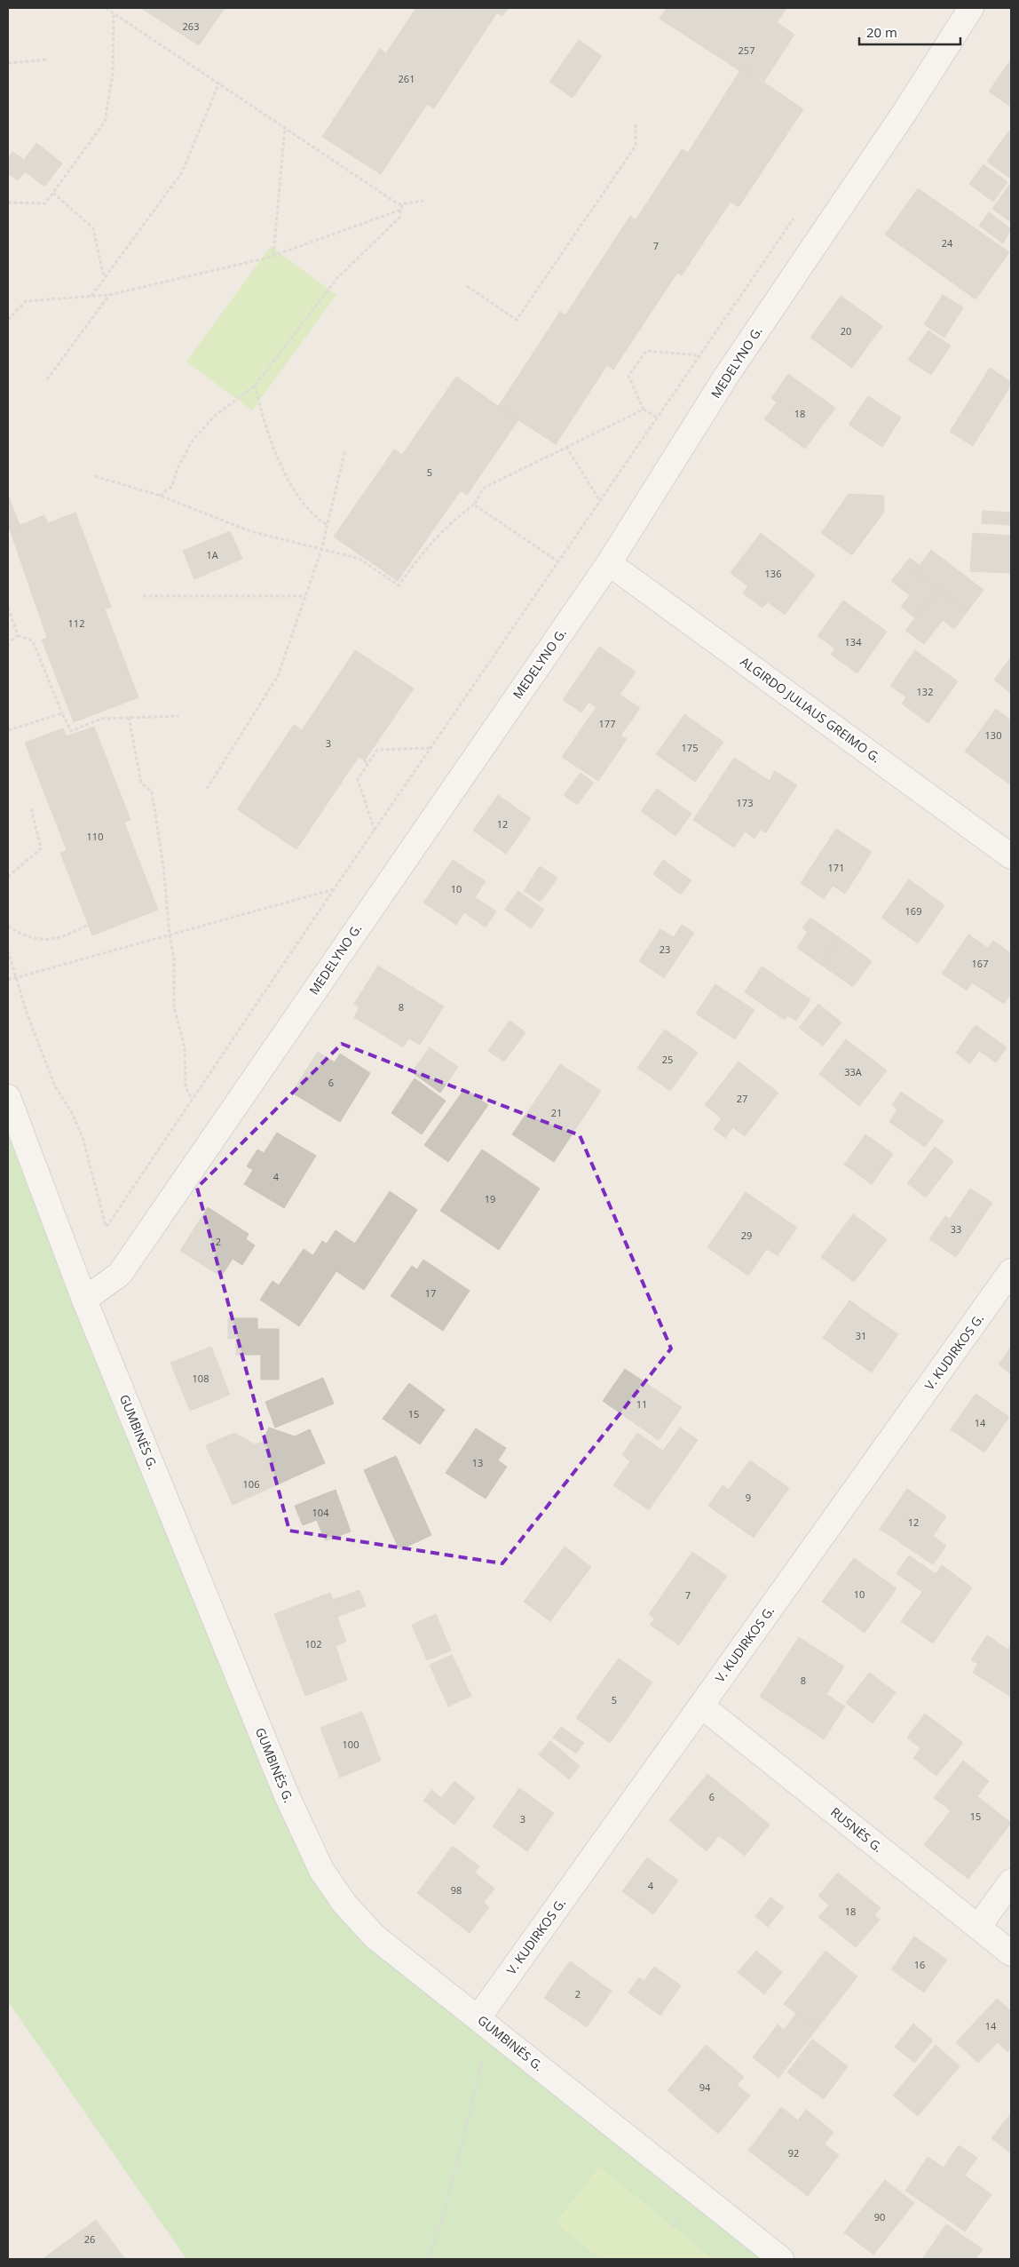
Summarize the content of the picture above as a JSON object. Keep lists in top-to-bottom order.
{
  "streets": {
    "street": [
      "MEDELYNO G.",
      "ALGIRDO JULIAUS GREIMO G.",
      "V. KUDIRKOS G.",
      "GUMBINĖS G.",
      "RUSNĖS G."
    ]
  },
  "crossings": [
    ["MEDELYNO G.", "ALGIRDO JULIAUS GREIMO G."],
    ["MEDELYNO G.", "GUMBINĖS G."],
    ["V. KUDIRKOS G.", "GUMBINĖS G."],
    ["V. KUDIRKOS G.", "RUSNĖS G."]
  ],
  "house_numbers": [
    "263",
    "257",
    "261",
    "24",
    "7",
    "20",
    "18",
    "5",
    "1A",
    "136",
    "112",
    "134",
    "132",
    "177",
    "130",
    "3",
    "175",
    "173",
    "12",
    "110",
    "171",
    "10",
    "169",
    "23",
    "167",
    "8",
    "25",
    "33A",
    "6",
    "27",
    "21",
    "4",
    "19",
    "33",
    "29",
    "2",
    "17",
    "31",
    "108",
    "11",
    "15",
    "14",
    "13",
    "106",
    "9",
    "104",
    "12",
    "10",
    "7",
    "102",
    "8",
    "5",
    "100",
    "6",
    "15",
    "3",
    "4",
    "98",
    "18",
    "16",
    "2",
    "14",
    "94",
    "92",
    "90",
    "26"
  ],
  "scale_bar": "20 m"
}
